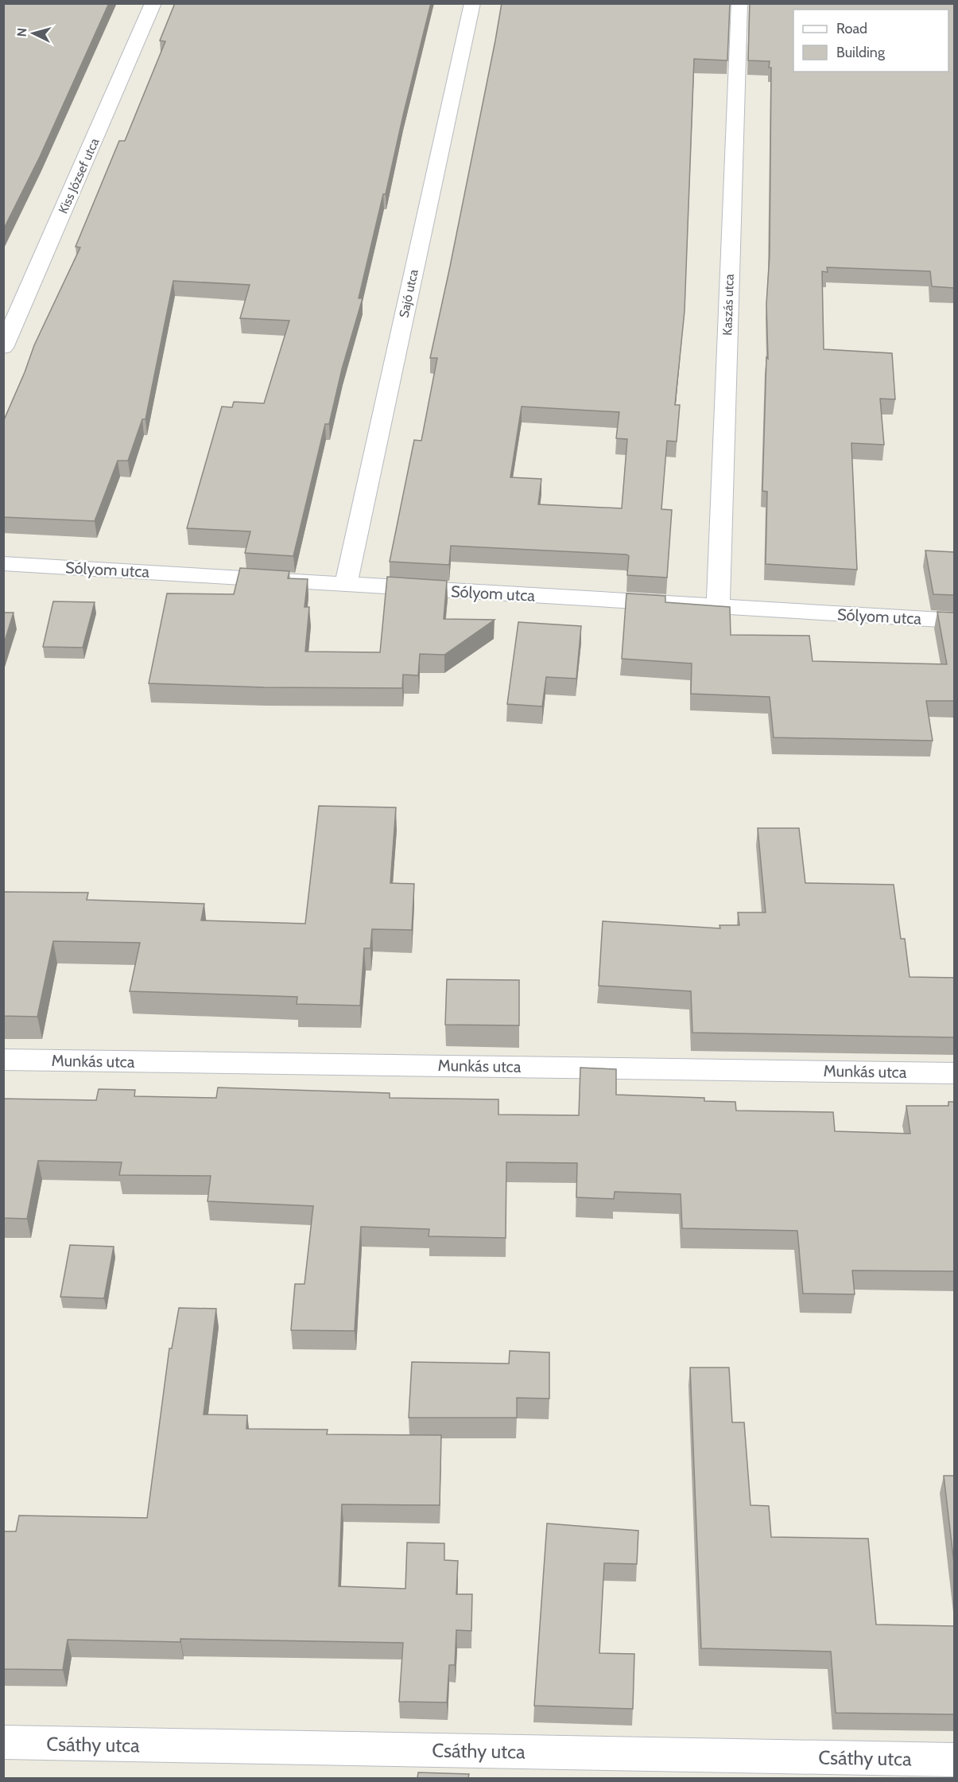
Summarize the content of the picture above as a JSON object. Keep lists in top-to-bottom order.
{
  "streets": {
    "street": [
      "Kiss József utca",
      "Sajó utca",
      "Kaszás utca",
      "Sólyom utca",
      "Munkás utca",
      "Csáthy utca"
    ]
  },
  "crossings": [
    ["Sajó utca", "Sólyom utca"],
    ["Kaszás utca", "Sólyom utca"]
  ],
  "legend": ["Road", "Building"],
  "north": "left"
}
